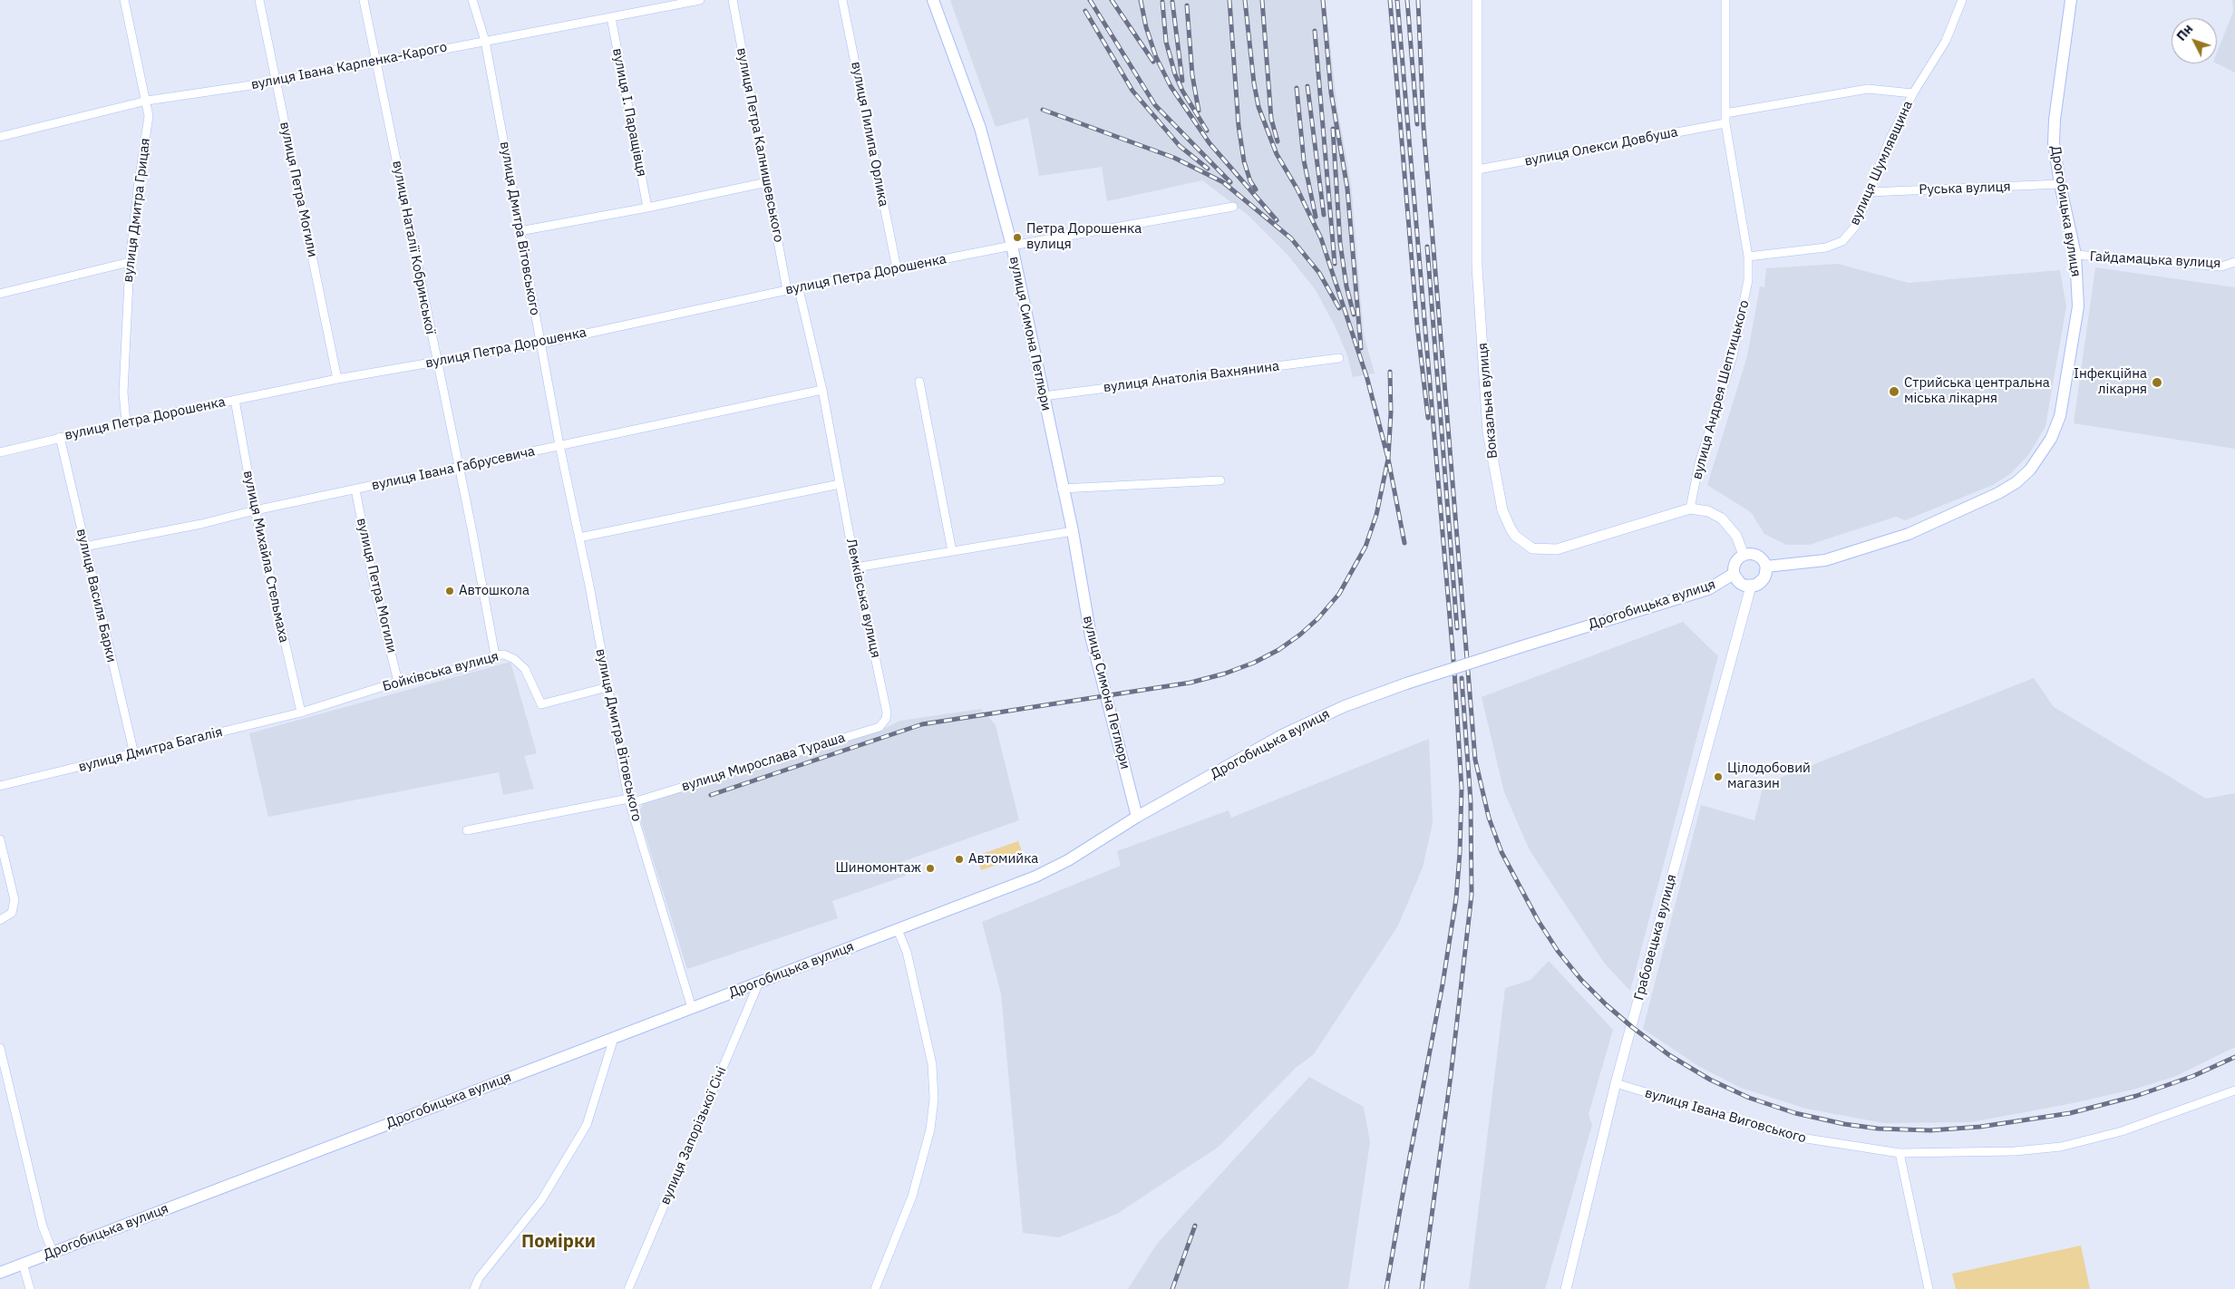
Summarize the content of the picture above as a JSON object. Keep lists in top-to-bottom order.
{
  "streets": {
    "main road": ["Дрогобицька вулиця", "вулиця Симона Петлюри"],
    "street": [
      "вулиця Івана Карпенка-Карого",
      "вулиця І. Паращівця",
      "вулиця Пилипа Орлика",
      "вулиця Петра Калнишевського",
      "вулиця Олекси Довбуша",
      "вулиця Шумлявщина",
      "Руська вулиця",
      "вулиця Петра Могили",
      "вулиця Дмитра Грицая",
      "вулиця Дмитра Вітовського",
      "вулиця Наталії Кобринської",
      "Гайдамацька вулиця",
      "вулиця Петра Дорошенка",
      "вулиця Анатолія Вахнянина",
      "вулиця Андрея Шептицького",
      "Вокзальна вулиця",
      "вулиця Івана Габрусевича",
      "вулиця Михайла Стельмаха",
      "вулиця Василя Барки",
      "Лемківська вулиця",
      "Бойківська вулиця",
      "вулиця Дмитра Багалія",
      "вулиця Мирослава Тураша",
      "Грабовецька вулиця",
      "вулиця Івана Виговського",
      "вулиця Запорізької Січі"
    ]
  },
  "crossings": [
    ["вулиця Івана Карпенка-Карого", "вулиця І. Паращівця"],
    ["вулиця Івана Карпенка-Карого", "вулиця Петра Могили"],
    ["вулиця Івана Карпенка-Карого", "вулиця Дмитра Грицая"],
    ["вулиця Івана Карпенка-Карого", "вулиця Дмитра Вітовського"],
    ["вулиця Івана Карпенка-Карого", "вулиця Наталії Кобринської"],
    ["вулиця Пилипа Орлика", "вулиця Петра Дорошенка"],
    ["вулиця Петра Калнишевського", "вулиця Петра Дорошенка"],
    ["вулиця Олекси Довбуша", "вулиця Андрея Шептицького"],
    ["вулиця Олекси Довбуша", "Вокзальна вулиця"],
    ["вулиця Шумлявщина", "Руська вулиця"],
    ["вулиця Шумлявщина", "вулиця Андрея Шептицького"],
    ["Руська вулиця", "Дрогобицька вулиця"],
    ["вулиця Петра Могили", "вулиця Петра Дорошенка"],
    ["вулиця Петра Могили", "вулиця Івана Габрусевича"],
    ["вулиця Петра Могили", "Бойківська вулиця"],
    ["вулиця Дмитра Грицая", "вулиця Петра Дорошенка"],
    ["Дрогобицька вулиця", "вулиця Дмитра Вітовського"],
    ["Дрогобицька вулиця", "Гайдамацька вулиця"],
    ["Дрогобицька вулиця", "вулиця Симона Петлюри"],
    ["Дрогобицька вулиця", "Вокзальна вулиця"],
    ["Дрогобицька вулиця", "Грабовецька вулиця"],
    ["Дрогобицька вулиця", "вулиця Запорізької Січі"],
    ["вулиця Дмитра Вітовського", "вулиця Петра Дорошенка"],
    ["вулиця Дмитра Вітовського", "вулиця Івана Габрусевича"],
    ["вулиця Дмитра Вітовського", "Бойківська вулиця"],
    ["вулиця Дмитра Вітовського", "вулиця Мирослава Тураша"],
    ["вулиця Наталії Кобринської", "вулиця Петра Дорошенка"],
    ["вулиця Наталії Кобринської", "вулиця Івана Габрусевича"],
    ["вулиця Наталії Кобринської", "Бойківська вулиця"],
    ["вулиця Петра Дорошенка", "вулиця Симона Петлюри"],
    ["вулиця Петра Дорошенка", "вулиця Михайла Стельмаха"],
    ["вулиця Петра Дорошенка", "вулиця Василя Барки"],
    ["вулиця Петра Дорошенка", "Лемківська вулиця"],
    ["вулиця Симона Петлюри", "вулиця Анатолія Вахнянина"],
    ["вулиця Андрея Шептицького", "Вокзальна вулиця"],
    ["Вокзальна вулиця", "Грабовецька вулиця"],
    ["вулиця Івана Габрусевича", "вулиця Михайла Стельмаха"],
    ["вулиця Івана Габрусевича", "вулиця Василя Барки"],
    ["вулиця Івана Габрусевича", "Лемківська вулиця"],
    ["вулиця Михайла Стельмаха", "Бойківська вулиця"],
    ["вулиця Михайла Стельмаха", "вулиця Дмитра Багалія"],
    ["вулиця Василя Барки", "вулиця Дмитра Багалія"],
    ["Лемківська вулиця", "вулиця Мирослава Тураша"],
    ["Бойківська вулиця", "вулиця Дмитра Багалія"],
    ["Грабовецька вулиця", "вулиця Івана Виговського"]
  ],
  "districts": ["Помірки"],
  "places": [
    "Петра Дорошенка вулиця",
    "Інфекційна лікарня",
    "Стрийська центральна міська лікарня",
    "Автошкола",
    "Цілодобовий магазин",
    "Автомийка",
    "Шиномонтаж"
  ],
  "north": "top left"
}
